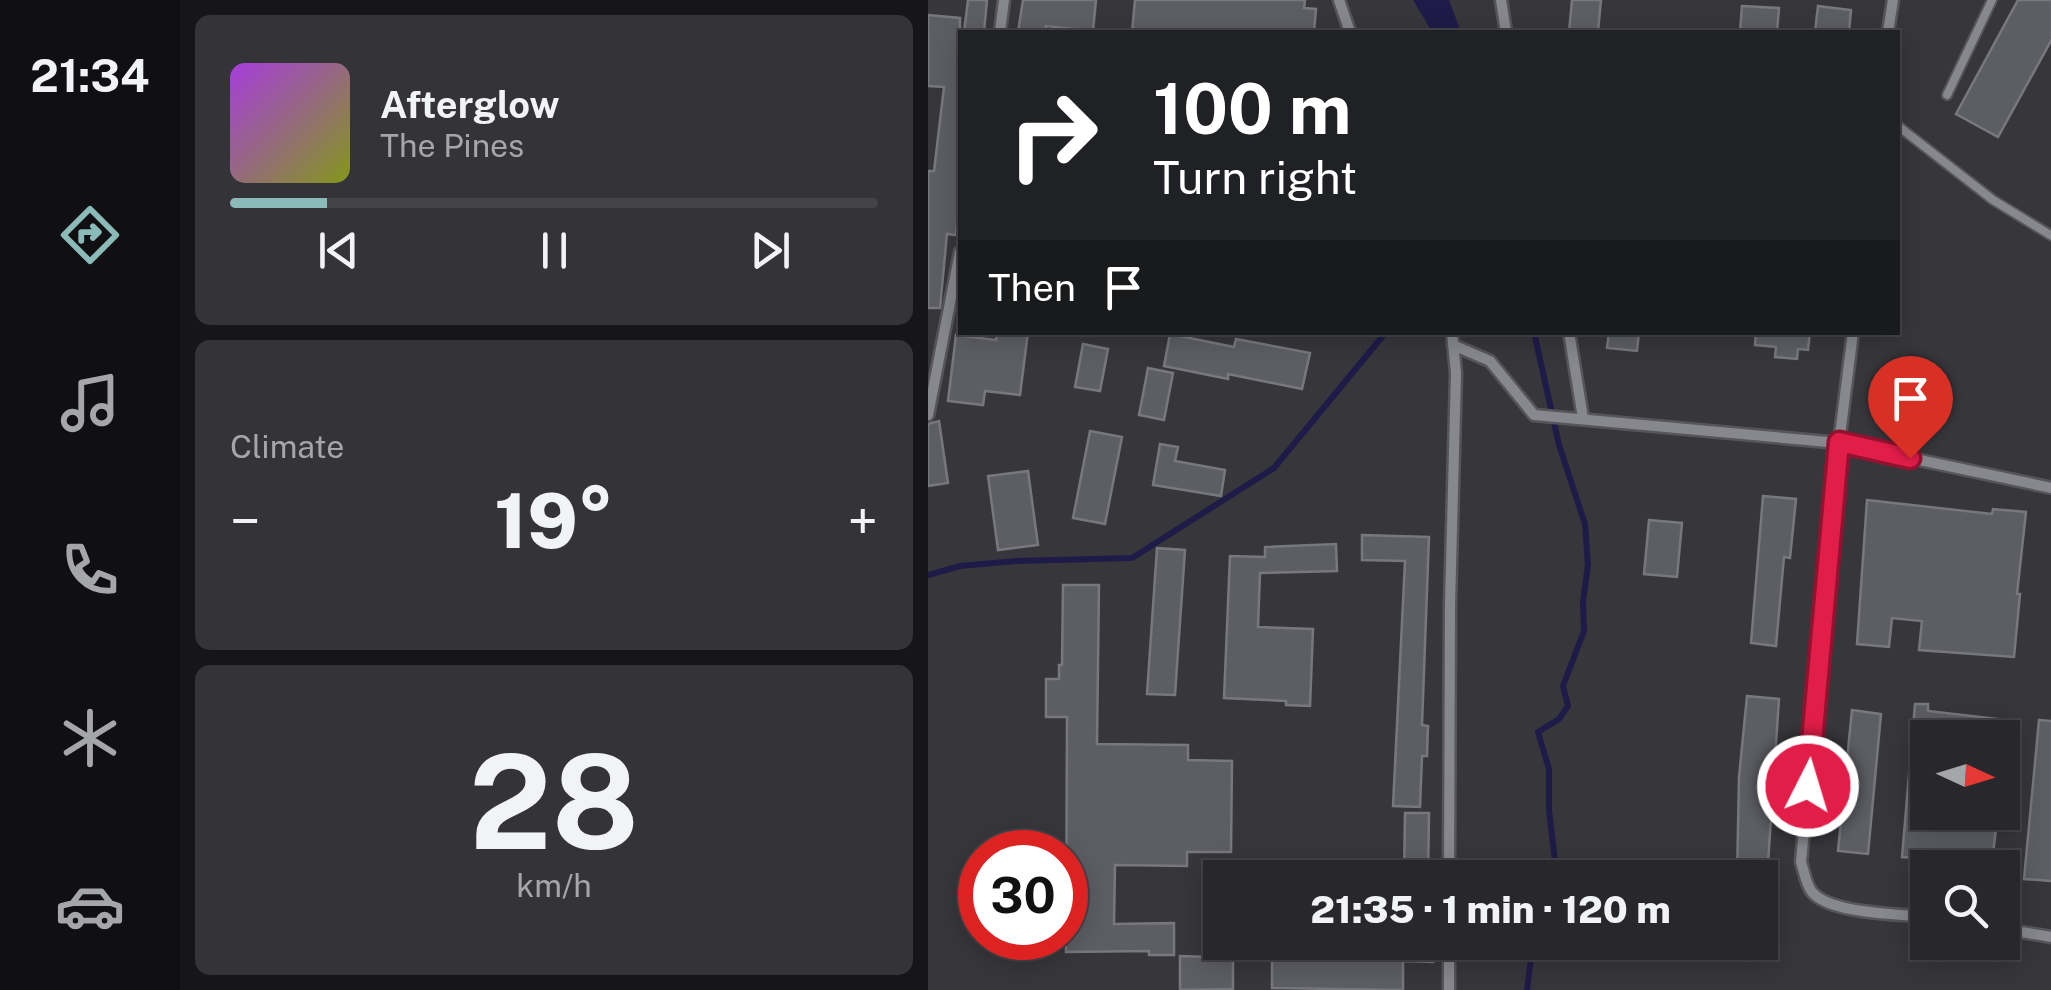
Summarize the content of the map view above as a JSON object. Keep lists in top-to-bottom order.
{
  "north": "right",
  "page": {
    "tabs": "21:34",
    "turn": ["100 m", "Turn right"],
    "song": ["Afterglow", "The Pines"],
    "then": "Then",
    "tile": [
      "Climate",
      ["28", "km/h"]
    ],
    "heat": ["−", "19°", "+"],
    "limit": "30",
    "trip": "21:35 · 1 min · 120 m"
  }
}
